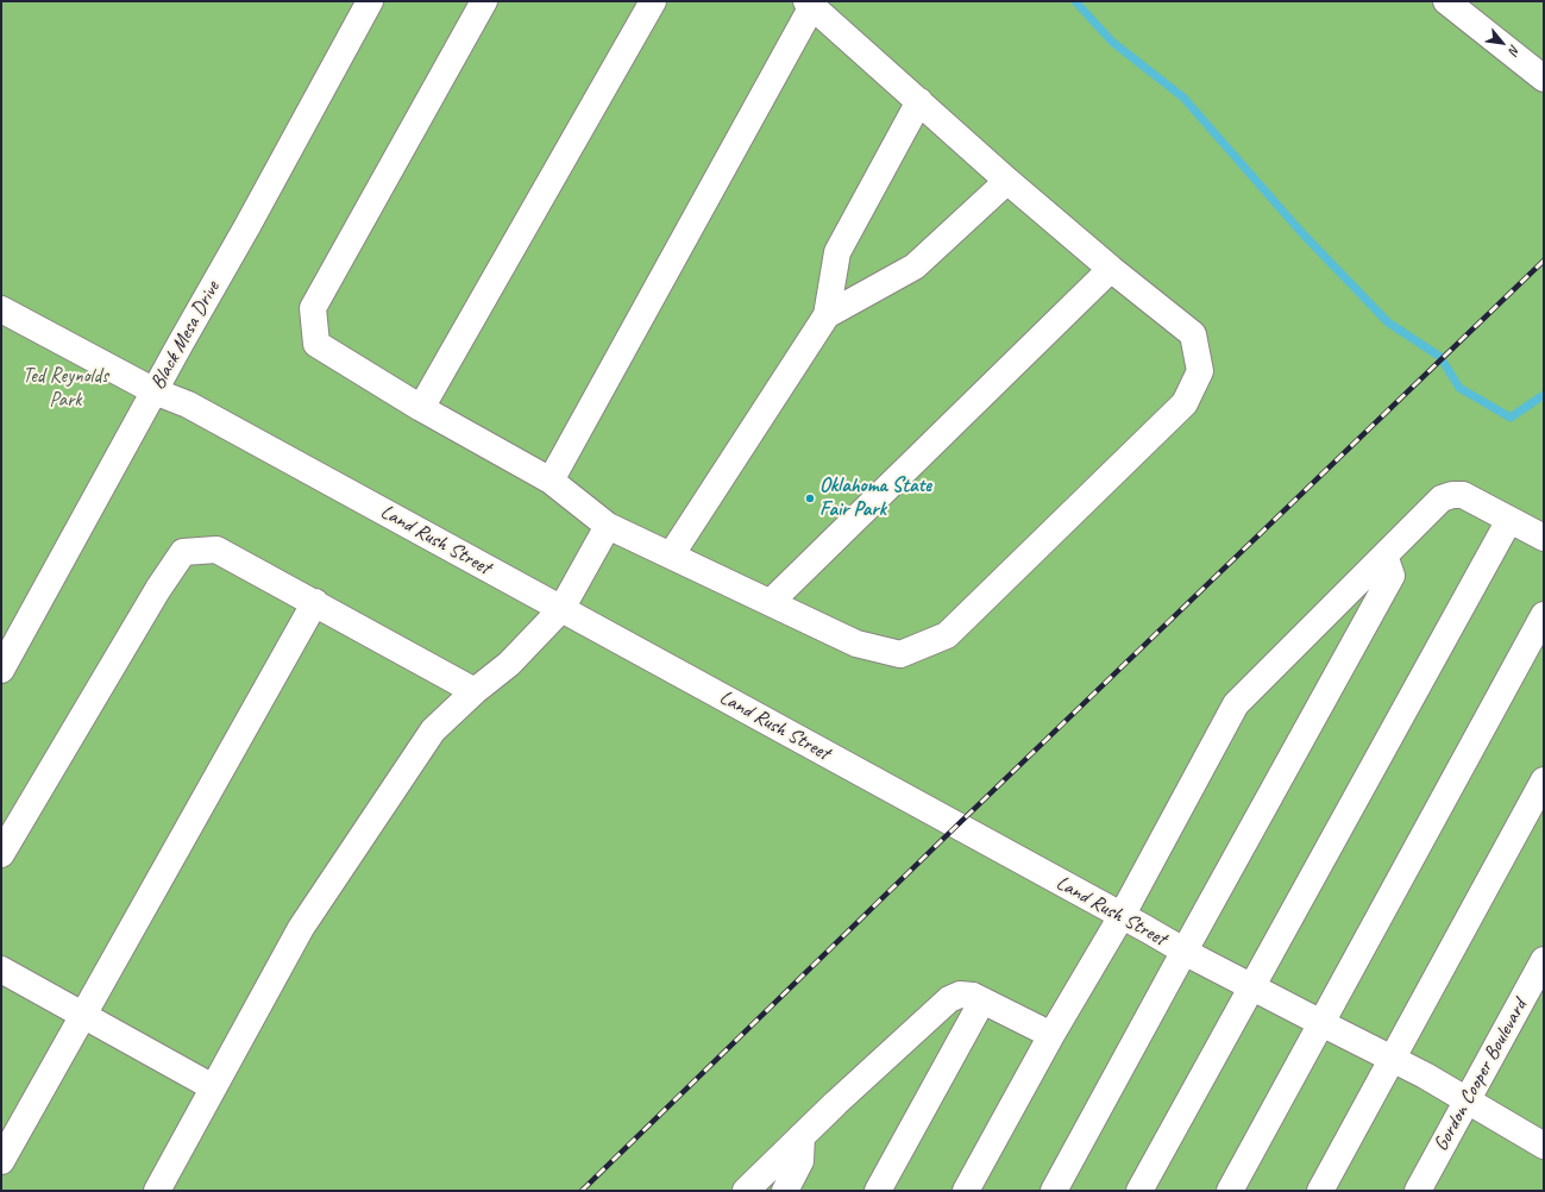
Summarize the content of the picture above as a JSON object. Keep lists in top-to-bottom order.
{
  "streets": {
    "street": ["Black Mesa Drive", "Land Rush Street", "Gordon Cooper Boulevard"]
  },
  "crossings": [
    ["Black Mesa Drive", "Land Rush Street"],
    ["Land Rush Street", "Gordon Cooper Boulevard"]
  ],
  "parks": ["Ted Reynolds Park"],
  "places": ["Oklahoma State Fair Park"],
  "north": "bottom right"
}
